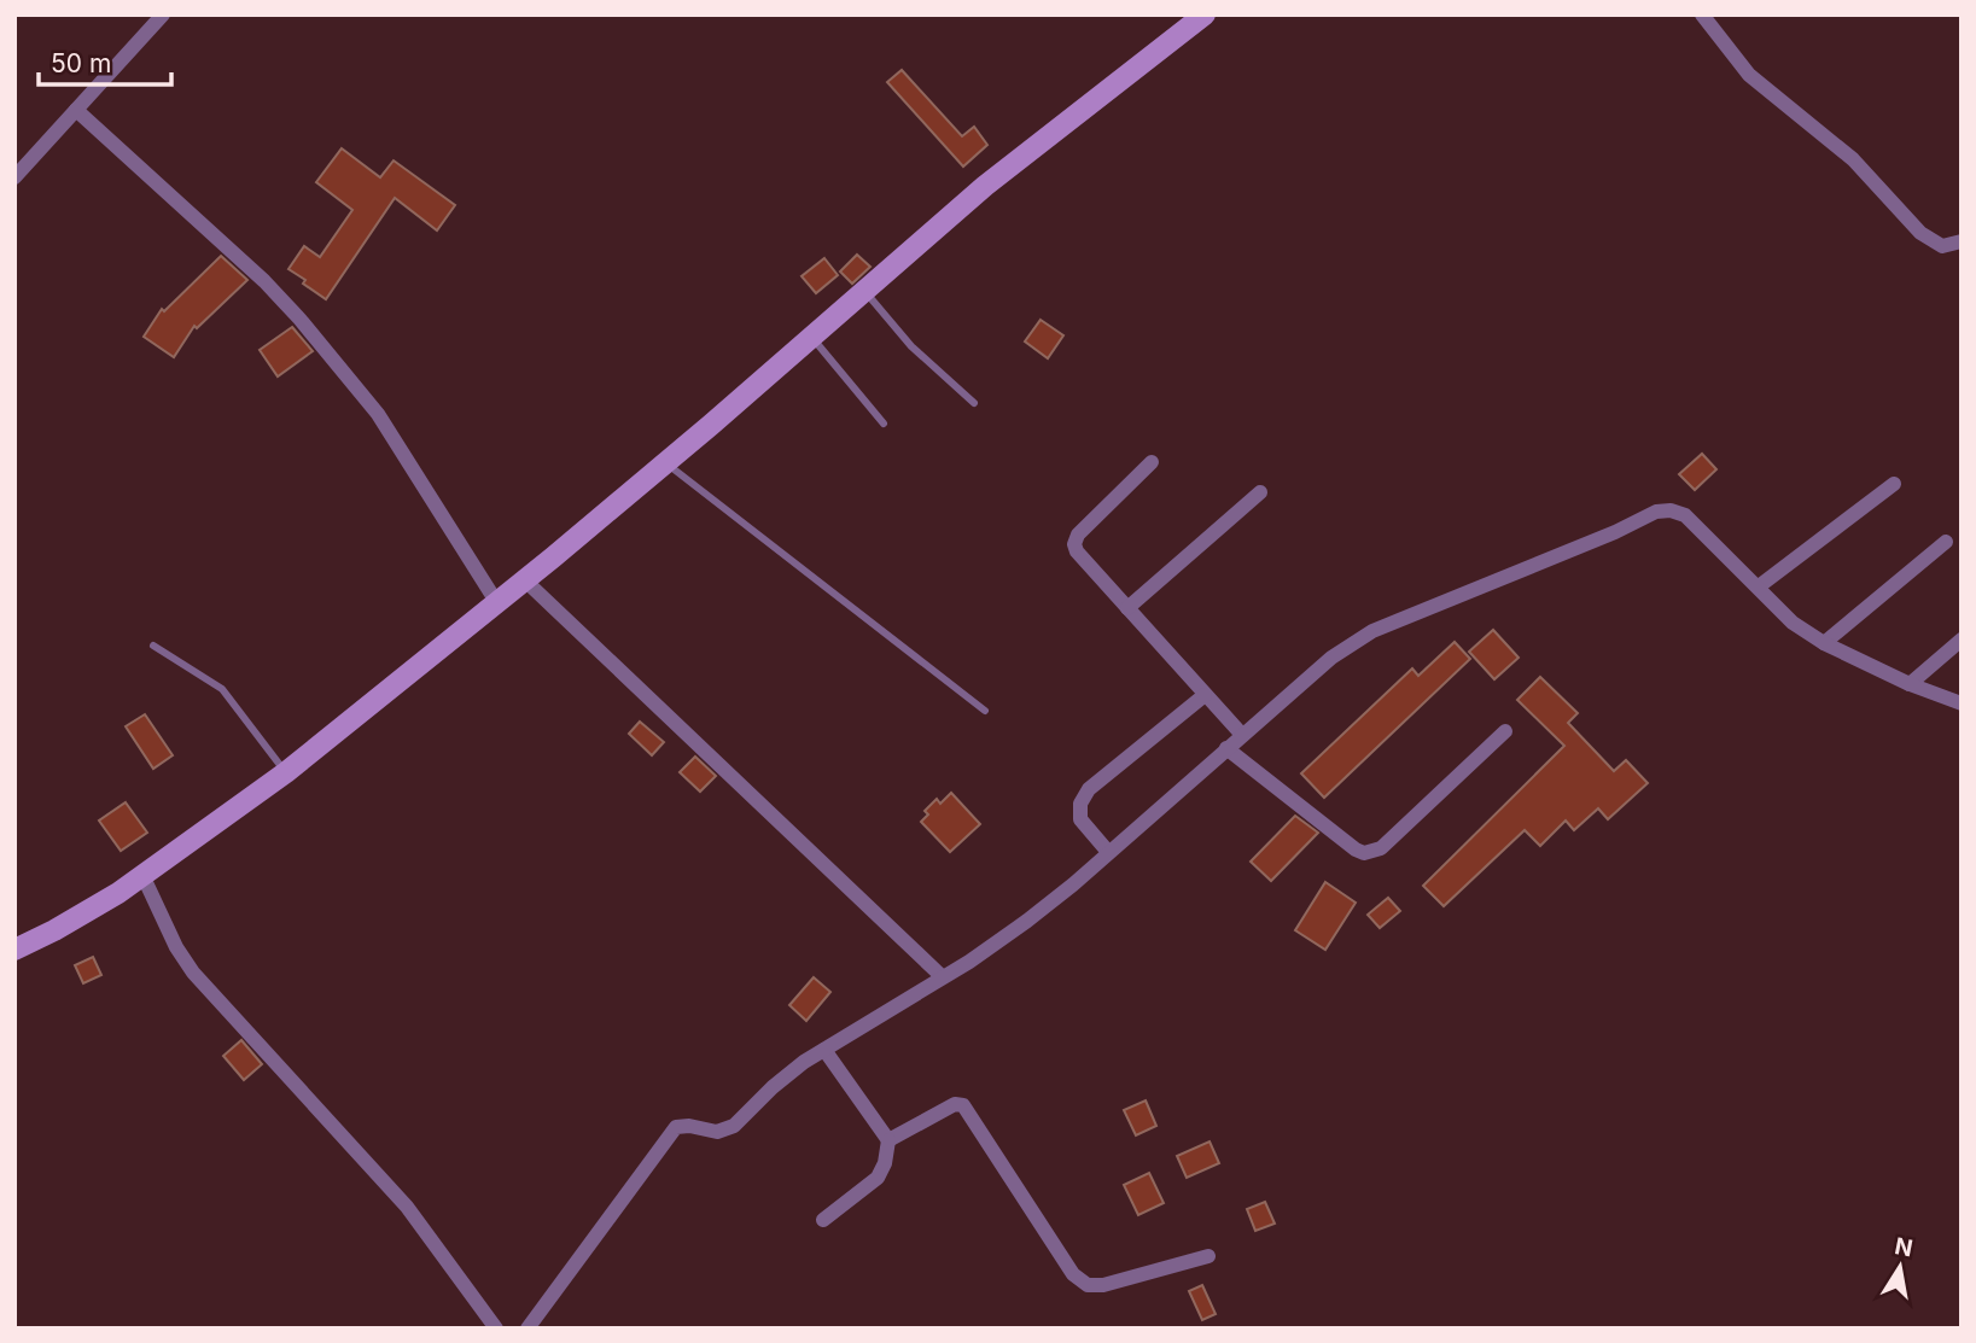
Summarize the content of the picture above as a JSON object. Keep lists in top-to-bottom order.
{
  "scale_bar": "50 m",
  "north": "top"
}
